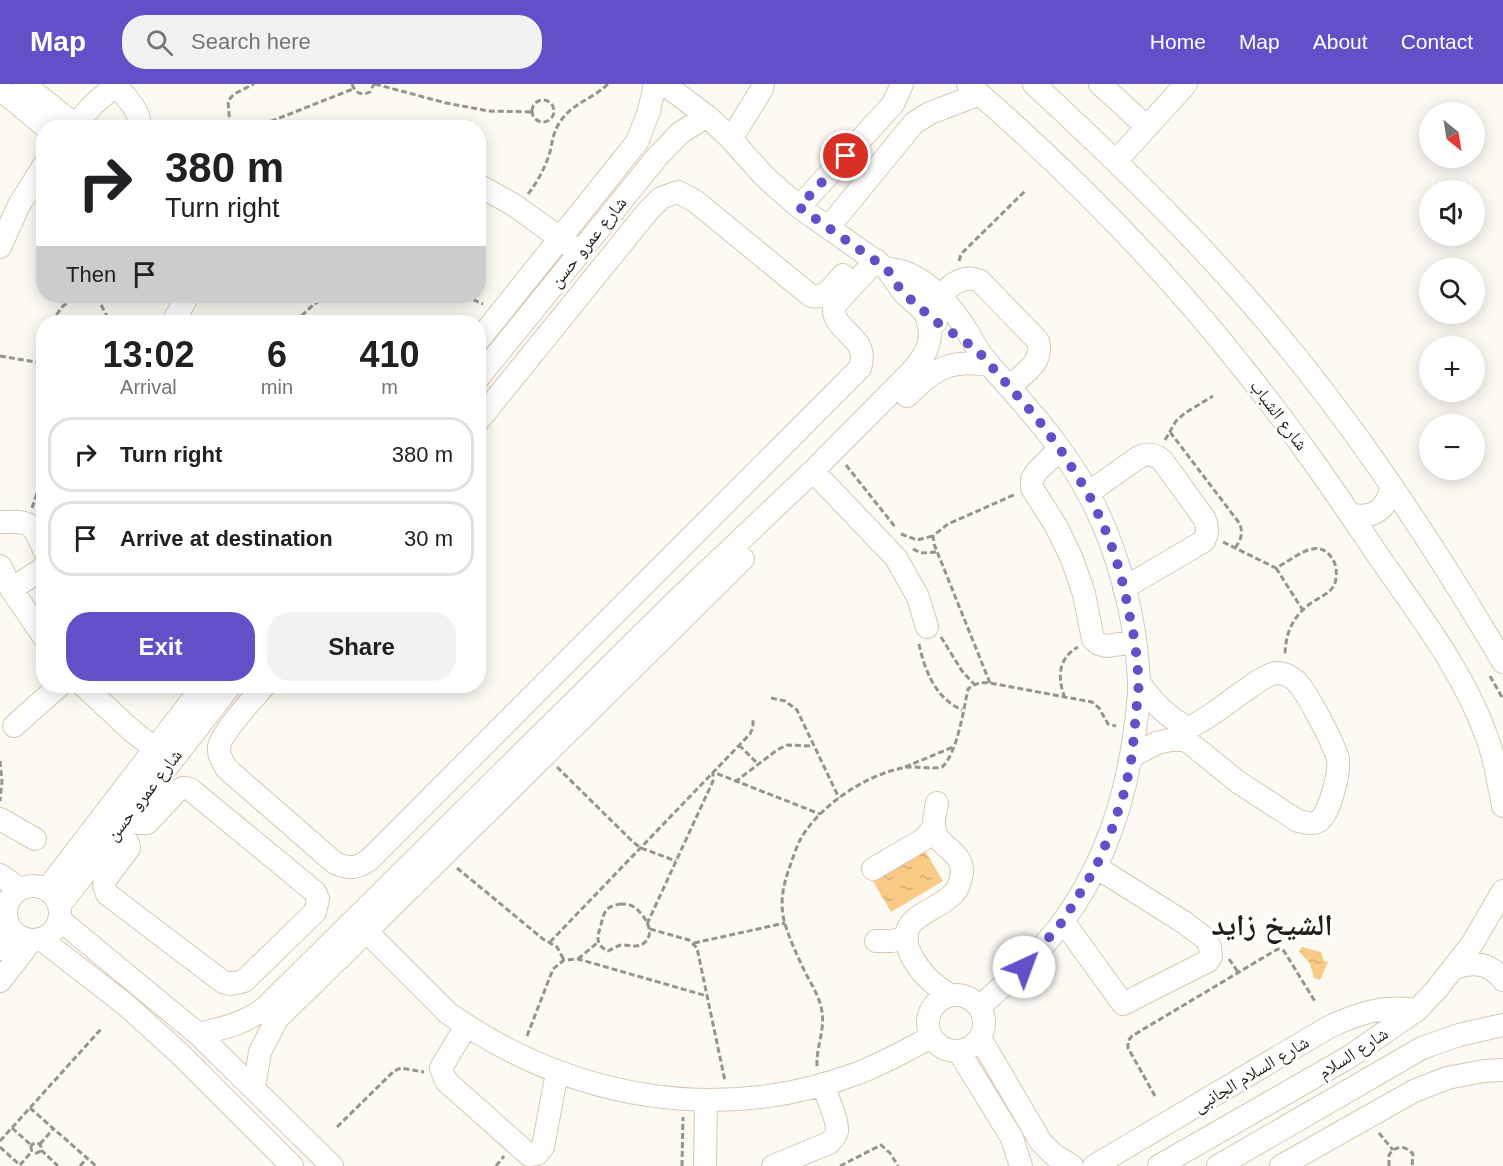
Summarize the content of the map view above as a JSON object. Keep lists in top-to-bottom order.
{
  "streets": {
    "street": [
      "شارع عمرو حسن",
      "شارع الشباب",
      "شارع السلام",
      "شارع السلام الجانبى"
    ]
  },
  "crossings": [
    ["شارع السلام", "شارع السلام الجانبى"]
  ],
  "districts": ["الشيخ زايد"],
  "north": "bottom right",
  "page": {
    "header": "Map",
    "search": "Search here",
    "nav": [
      "Home",
      "Map",
      "About",
      "Contact"
    ],
    "map_buttons": ["+", "−"],
    "turn": ["380 m", "Turn right"],
    "then": "Then",
    "eta": [
      "13:02",
      "Arrival",
      "6",
      "min",
      "410",
      "m"
    ],
    "list": [
      {
        "name": "Turn right",
        "value": "380 m"
      },
      {
        "name": "Arrive at destination",
        "value": "30 m"
      }
    ],
    "buttons": ["Exit", "Share"]
  }
}
